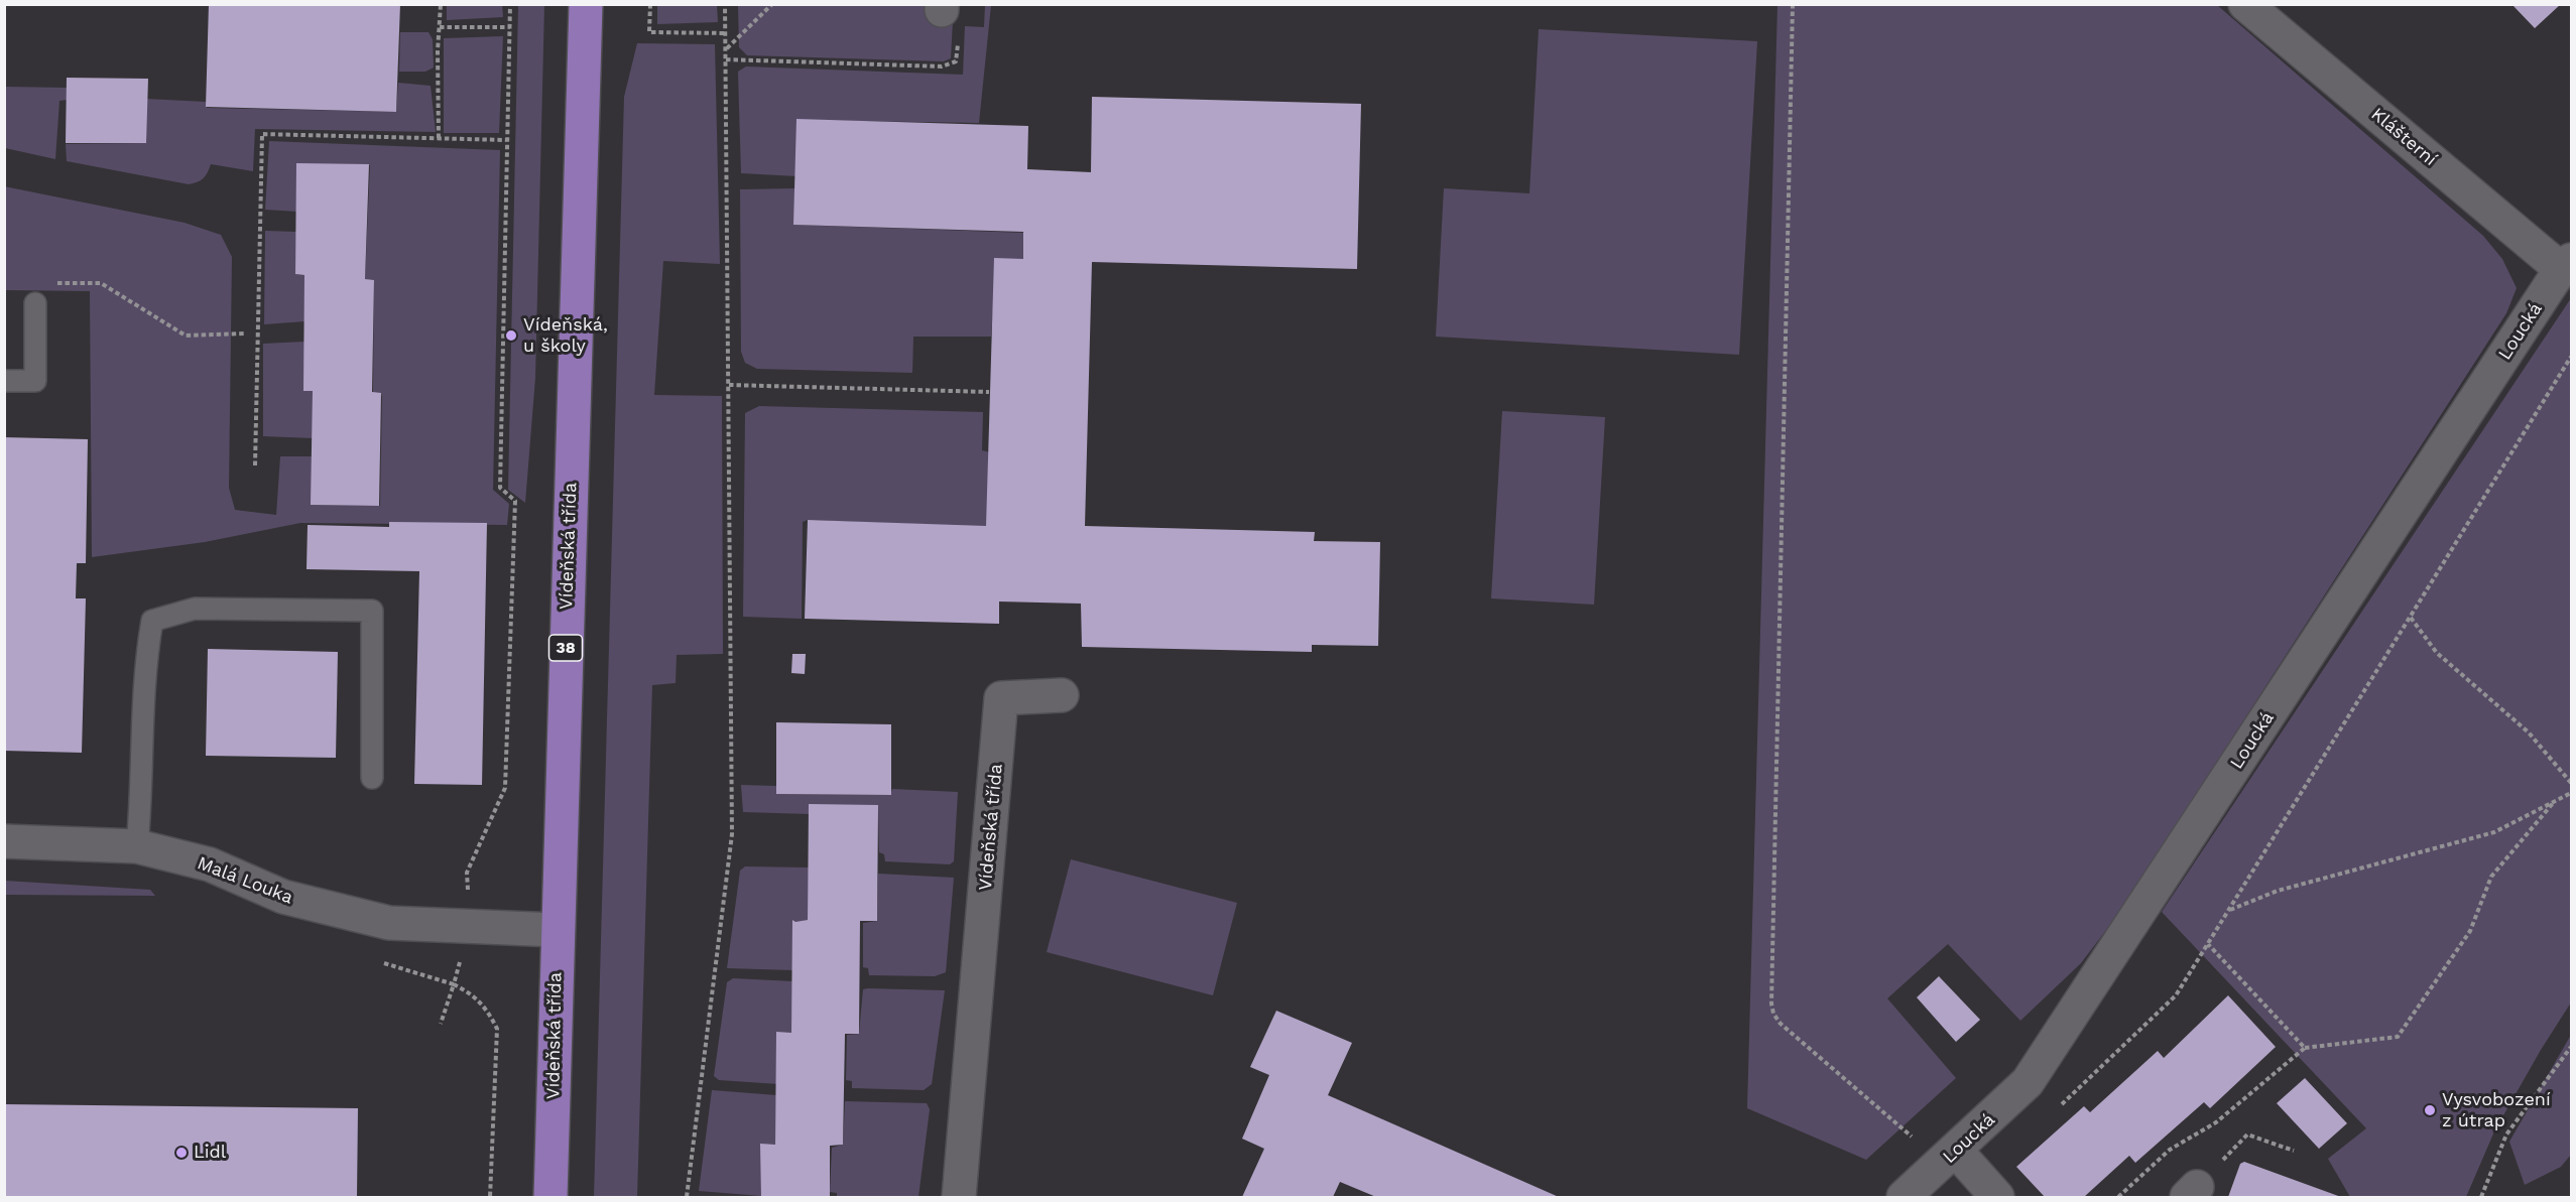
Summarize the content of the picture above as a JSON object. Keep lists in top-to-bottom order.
{
  "streets": {
    "main road": ["Vídeňská třída", "38"],
    "street": ["Klášterní", "Loucká", "Malá Louka"]
  },
  "crossings": [
    ["Klášterní", "Loucká"],
    ["Vídeňská třída", "Malá Louka"]
  ],
  "places": ["Vídeňská, u školy", "Vysvobození z útrap", "Lidl"]
}
